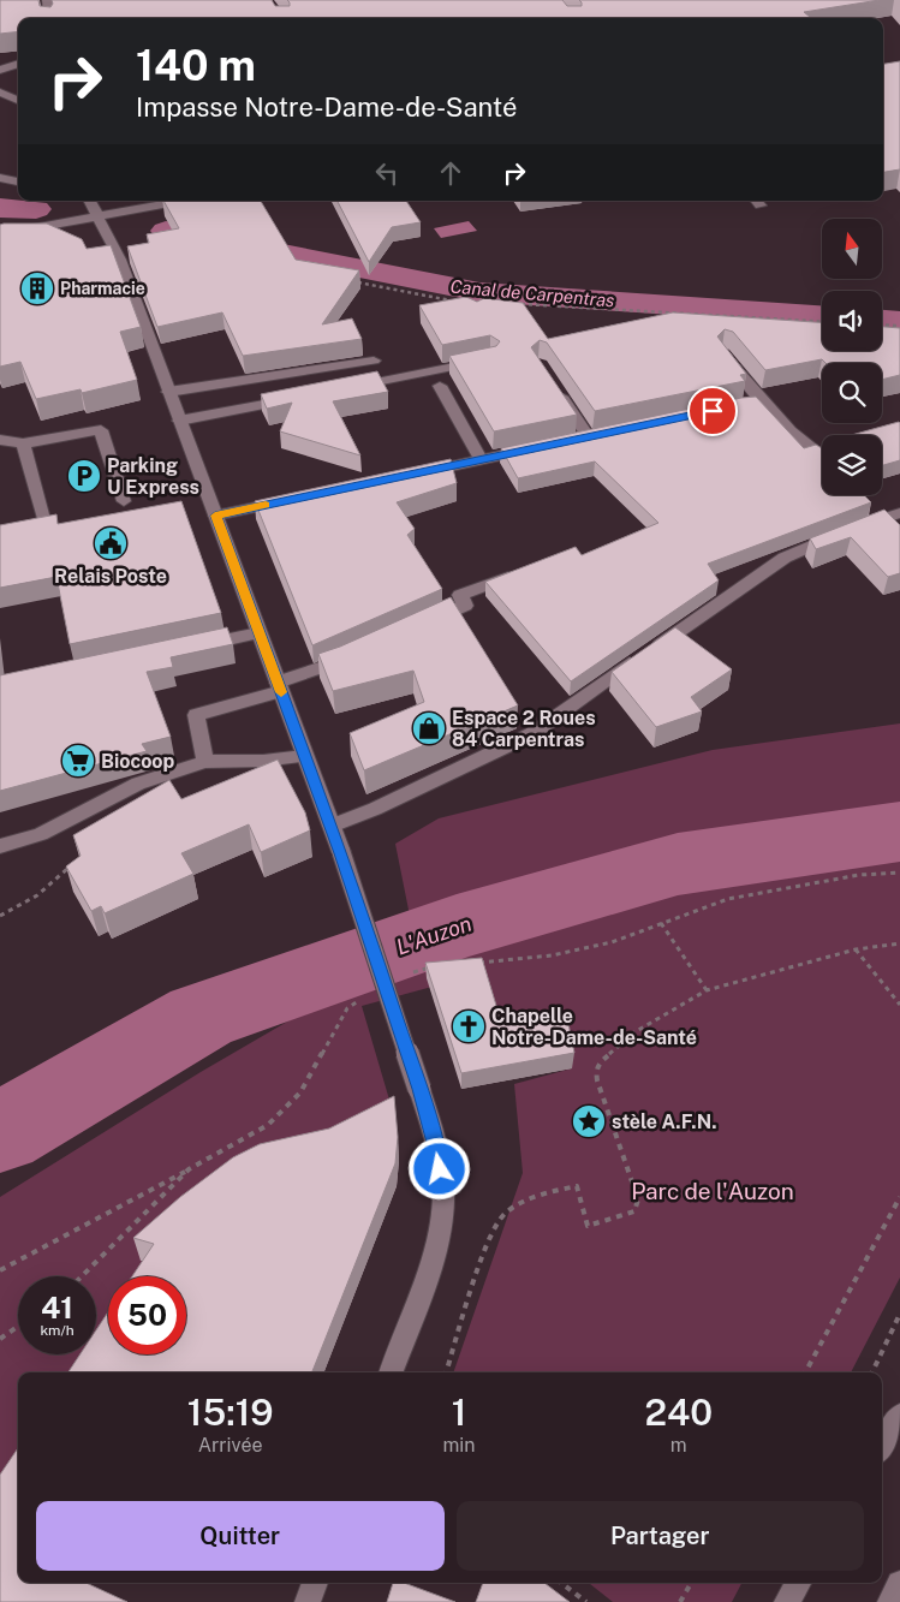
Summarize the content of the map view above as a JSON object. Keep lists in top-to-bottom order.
{
  "water": ["Canal de Carpentras", "L'Auzon"],
  "parks": ["Parc de l'Auzon"],
  "places": {
    "building": ["Pharmacie"],
    "parking": ["Parking U Express"],
    "public building": ["Relais Poste"],
    "shop": ["Espace 2 Roues 84 Carpentras"],
    "supermarket": ["Biocoop"],
    "church": ["Chapelle Notre-Dame-de-Santé"],
    "place": ["stèle A.F.N."]
  },
  "north": "top",
  "page": {
    "turn": ["140 m", "Impasse Notre-Dame-de-Santé"],
    "speed": "41 km/h",
    "limit": "50",
    "eta": [
      "15:19",
      "Arrivée",
      "1",
      "min",
      "240",
      "m"
    ],
    "buttons": ["Quitter", "Partager"]
  }
}
